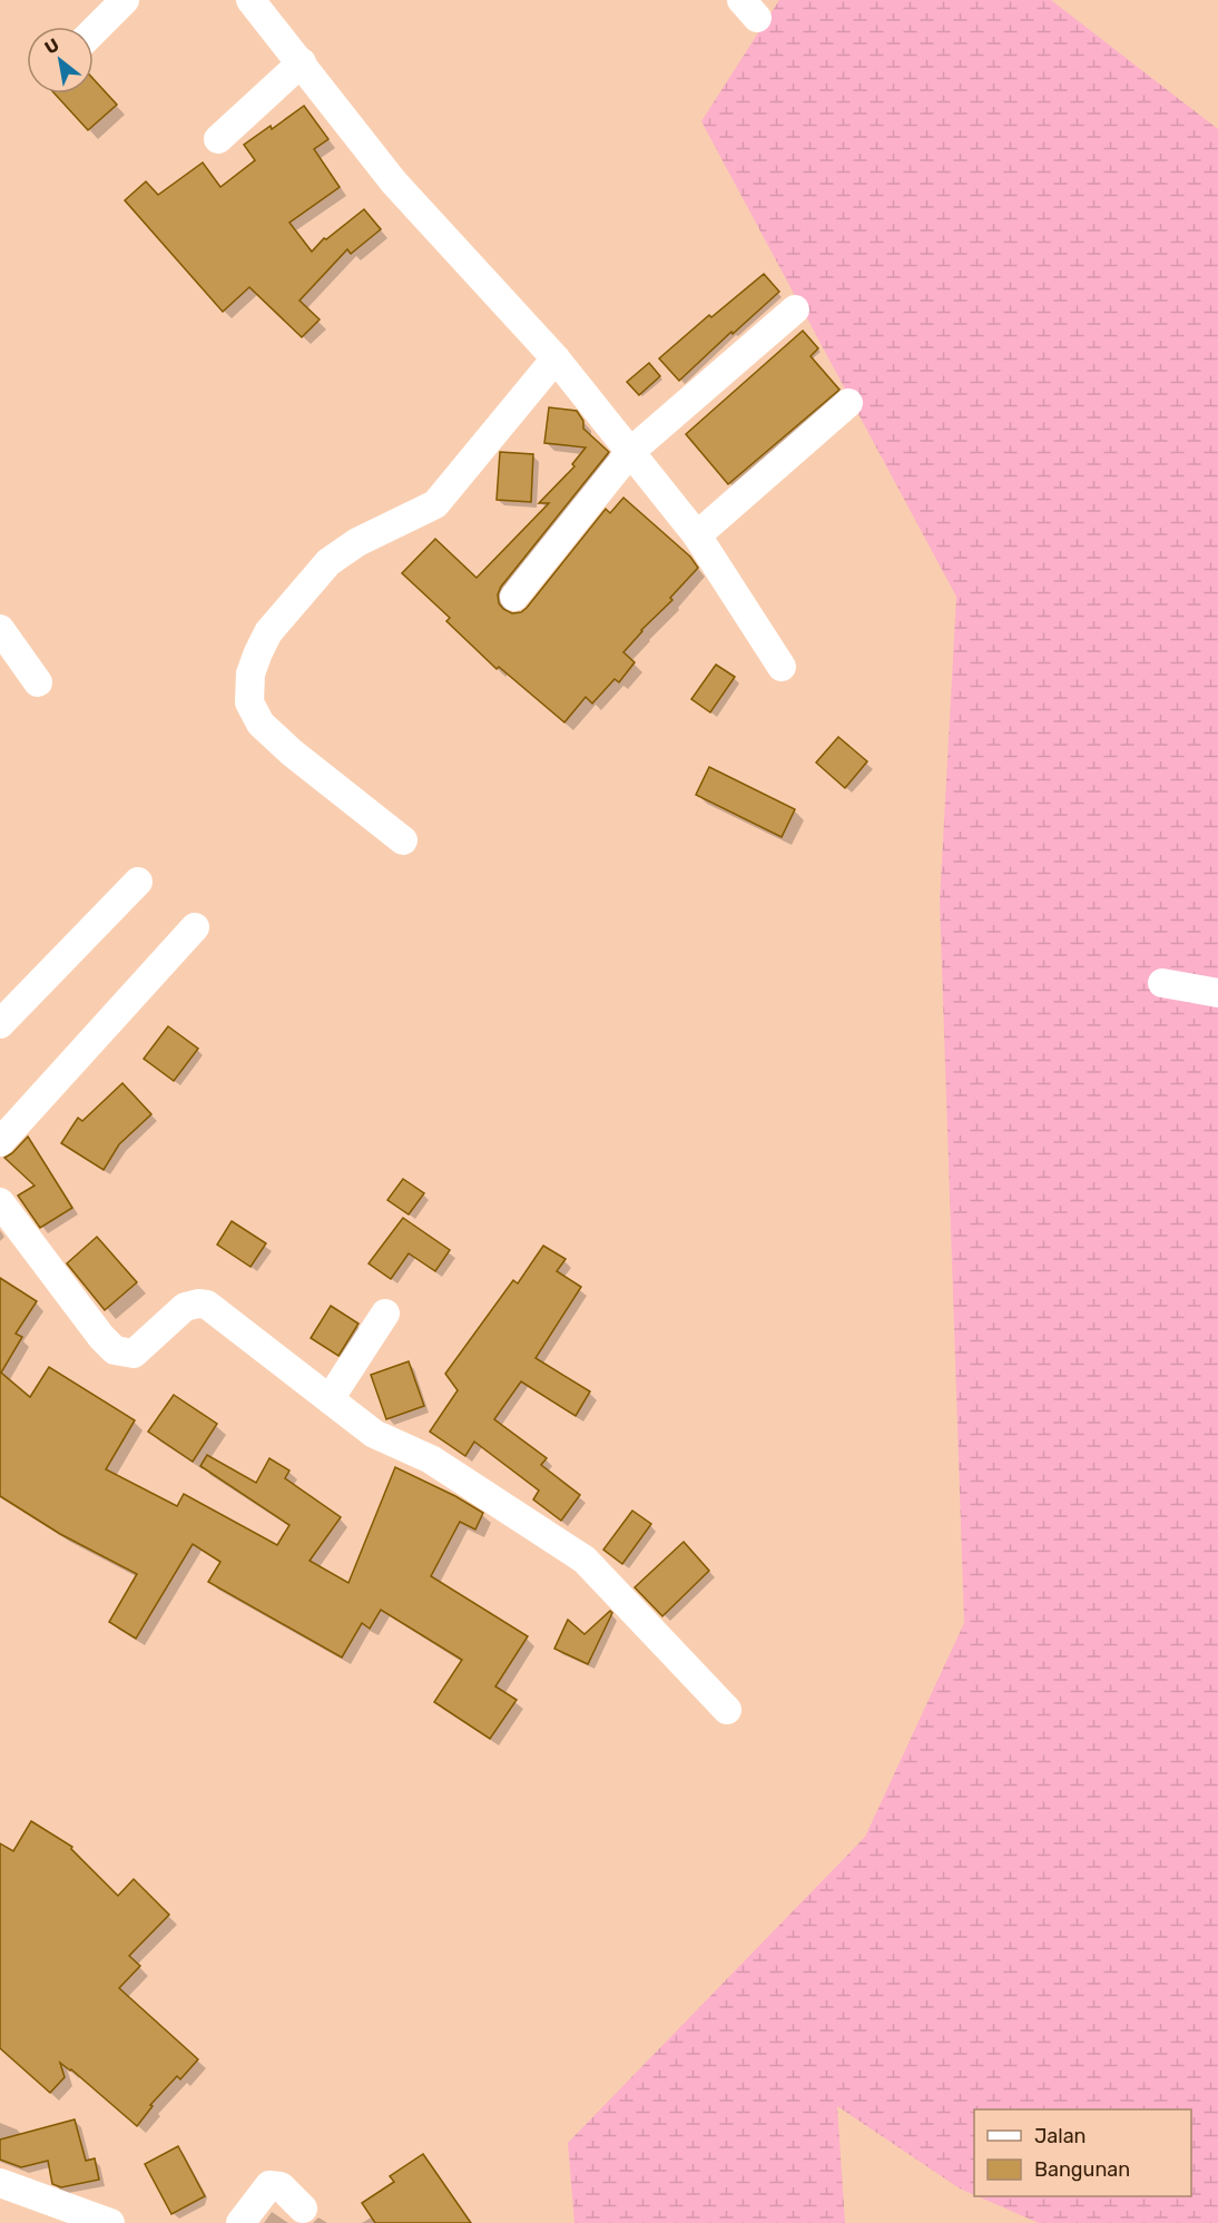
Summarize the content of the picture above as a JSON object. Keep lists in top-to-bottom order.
{
  "legend": ["Jalan", "Bangunan"],
  "north": "top left"
}
